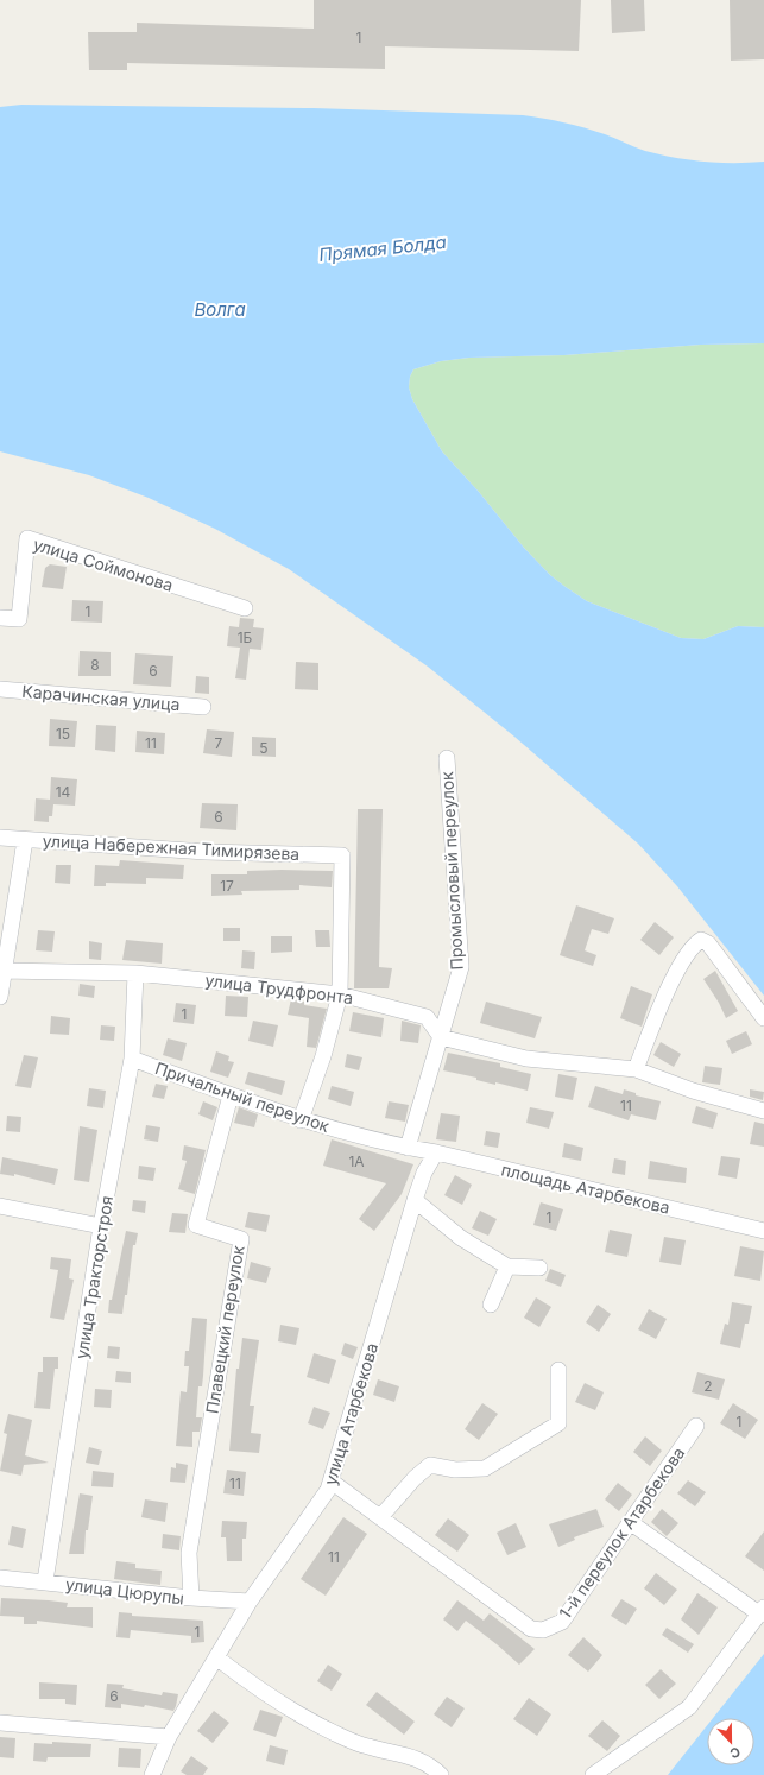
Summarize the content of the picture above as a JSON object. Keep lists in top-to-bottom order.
{
  "streets": {
    "street": [
      "улица Соймонова",
      "Карачинская улица",
      "улица Набережная Тимирязева",
      "Промысловый переулок",
      "улица Трудфронта",
      "Причальный переулок",
      "площадь Атарбекова",
      "улица Тракторстроя",
      "Плавецкий переулок",
      "улица Атарбекова",
      "1-й переулок Атарбекова",
      "улица Цюрупы"
    ]
  },
  "crossings": [
    ["улица Набережная Тимирязева", "улица Трудфронта"],
    ["Промысловый переулок", "улица Трудфронта"],
    ["Промысловый переулок", "Причальный переулок"],
    ["Промысловый переулок", "площадь Атарбекова"],
    ["улица Трудфронта", "улица Тракторстроя"],
    ["Причальный переулок", "площадь Атарбекова"],
    ["Причальный переулок", "улица Тракторстроя"],
    ["Причальный переулок", "Плавецкий переулок"],
    ["площадь Атарбекова", "улица Атарбекова"],
    ["улица Тракторстроя", "улица Цюрупы"],
    ["Плавецкий переулок", "улица Цюрупы"],
    ["улица Атарбекова", "1-й переулок Атарбекова"],
    ["улица Атарбекова", "улица Цюрупы"]
  ],
  "water": ["Прямая Болда", "Волга"],
  "house_numbers": [
    "1",
    "1",
    "1Б",
    "8",
    "6",
    "15",
    "11",
    "7",
    "5",
    "14",
    "6",
    "17",
    "1",
    "11",
    "1А",
    "1",
    "2",
    "1",
    "11",
    "11",
    "1",
    "6"
  ],
  "north": "bottom"
}
